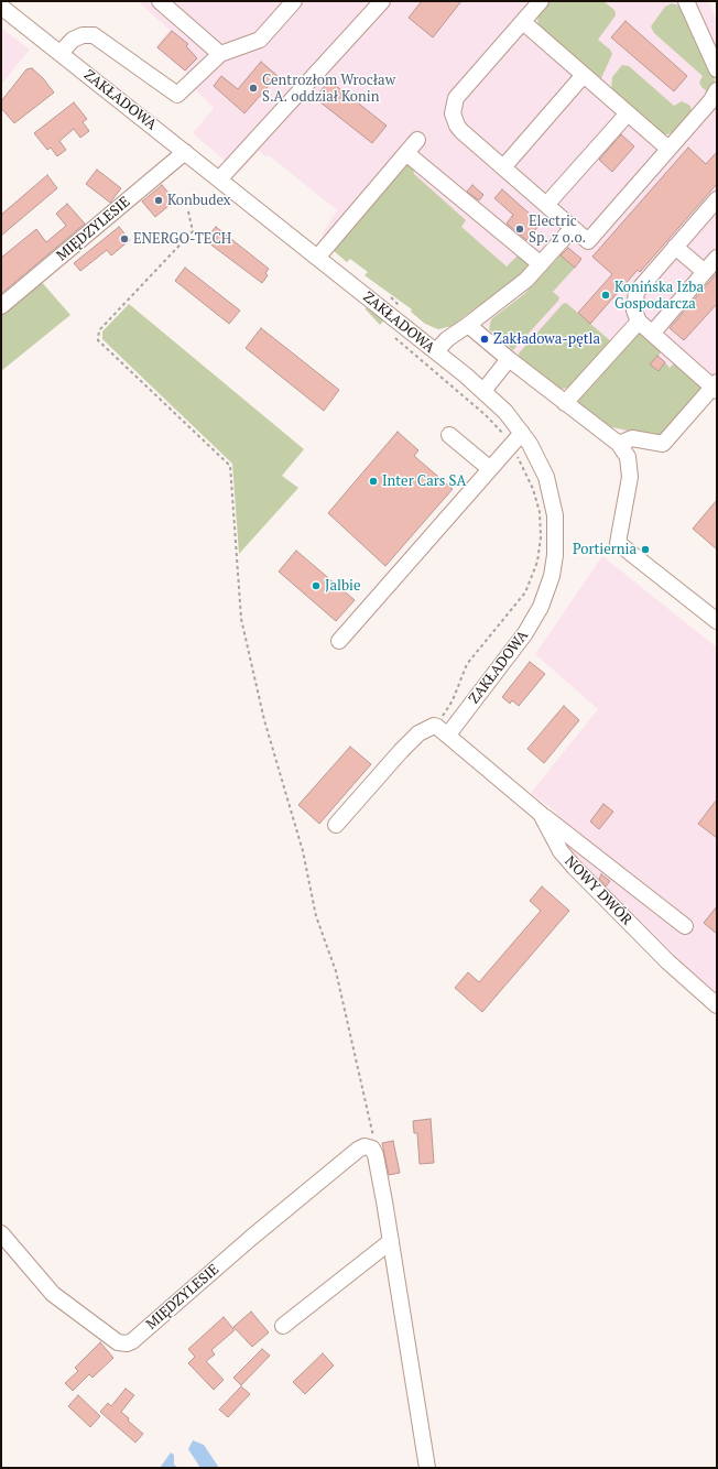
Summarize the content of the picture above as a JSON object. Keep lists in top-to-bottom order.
{
  "streets": {
    "street": ["ZAKŁADOWA", "MIĘDZYLESIE", "NOWY DWÓR"]
  },
  "crossings": [
    ["ZAKŁADOWA", "MIĘDZYLESIE"],
    ["ZAKŁADOWA", "NOWY DWÓR"]
  ],
  "places": [
    "Centrozłom Wrocław S.A. oddział Konin",
    "Konbudex",
    "Electric Sp. z o.o.",
    "ENERGO-TECH",
    "Konińska Izba Gospodarcza",
    "Zakładowa-pętla",
    "Inter Cars SA",
    "Portiernia",
    "Jalbie"
  ]
}
